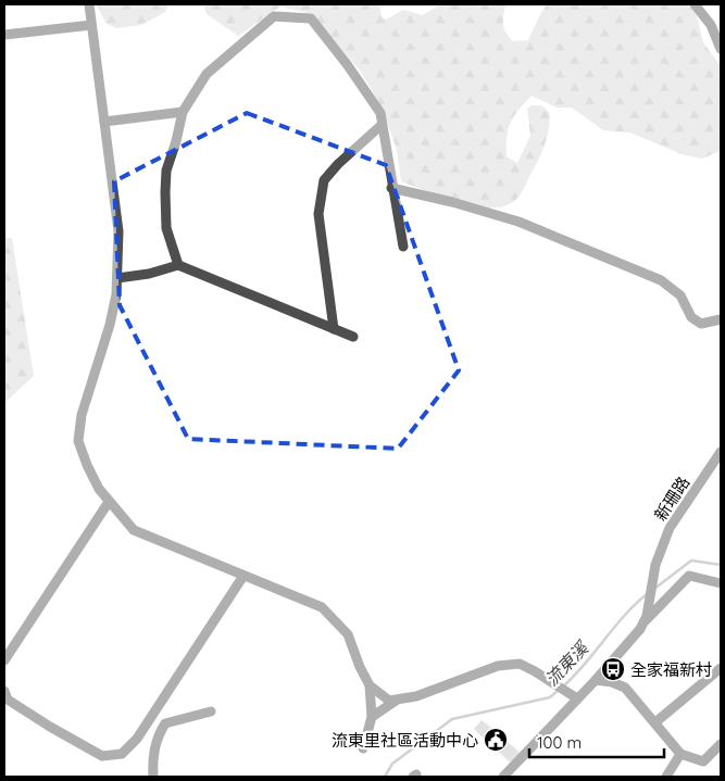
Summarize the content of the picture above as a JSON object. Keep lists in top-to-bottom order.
{
  "streets": {
    "street": ["新珊路"]
  },
  "water": ["流東溪"],
  "places": {
    "bus stop": ["全家福新村"],
    "public building": ["流東里社區活動中心"]
  },
  "scale_bar": "100 m"
}
